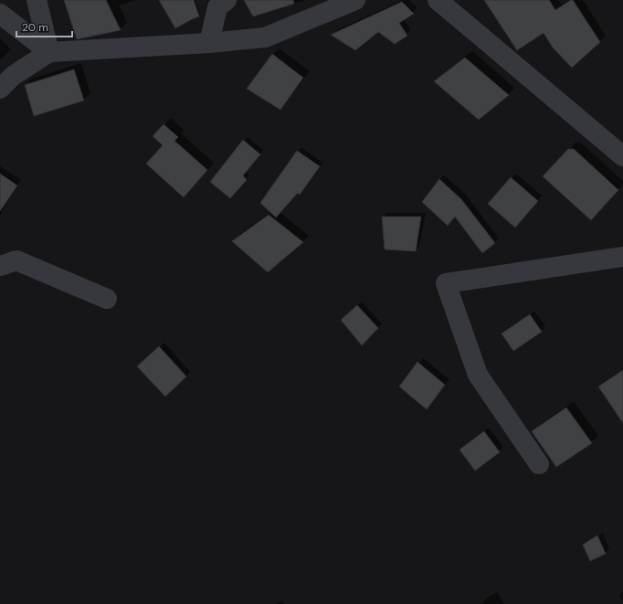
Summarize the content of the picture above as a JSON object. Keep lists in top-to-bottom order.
{
  "scale_bar": "20 m"
}
